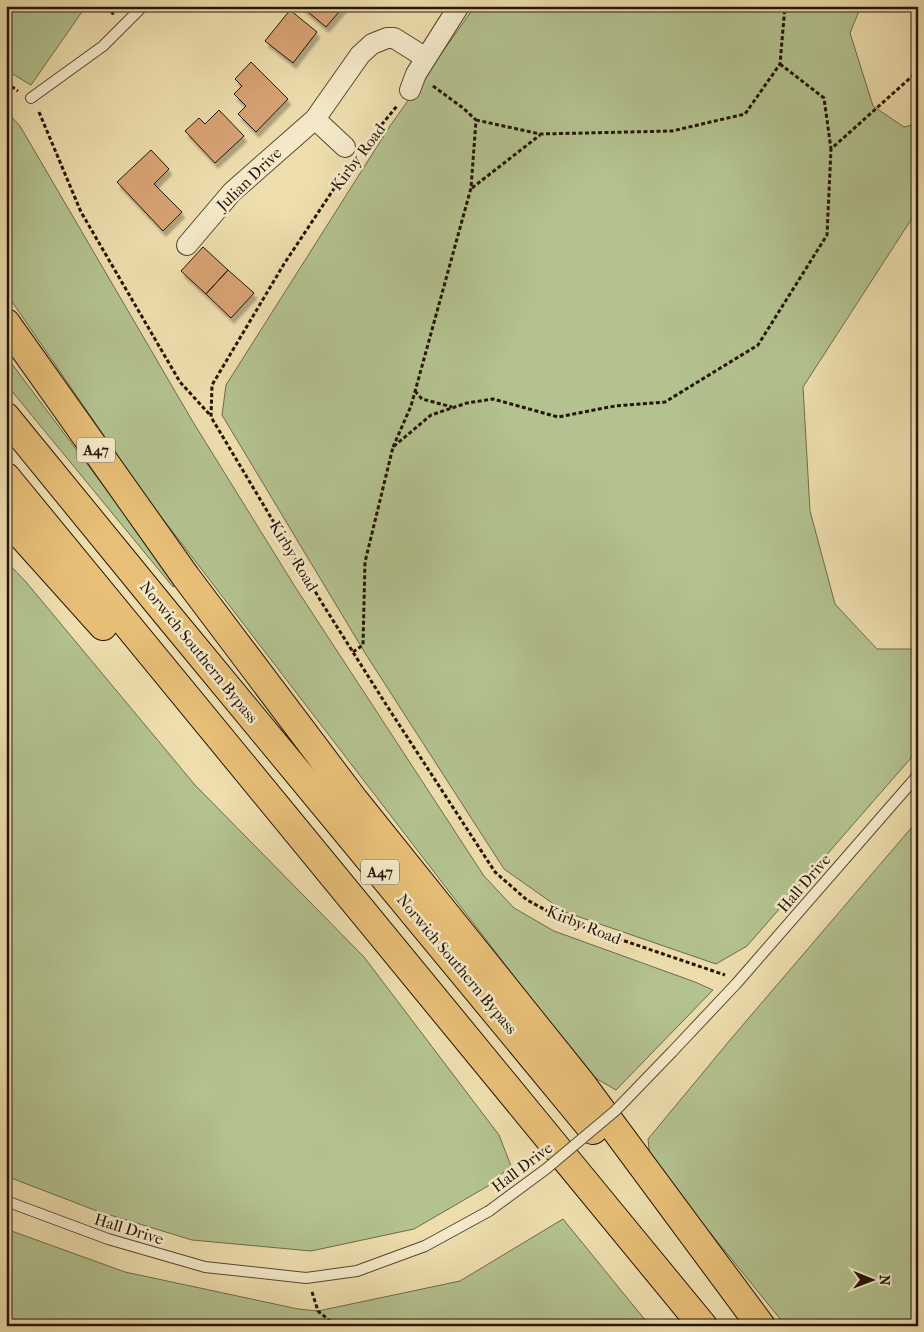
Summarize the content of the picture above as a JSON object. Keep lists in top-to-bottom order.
{
  "streets": {
    "highway": ["A47", "Norwich Southern Bypass"],
    "street": ["Julian Drive"],
    "lane": ["Hall Drive"],
    "path": ["Kirby Road"]
  },
  "crossings": [
    ["Kirby Road", "Julian Drive"],
    ["Kirby Road", "Hall Drive"]
  ],
  "north": "right"
}
